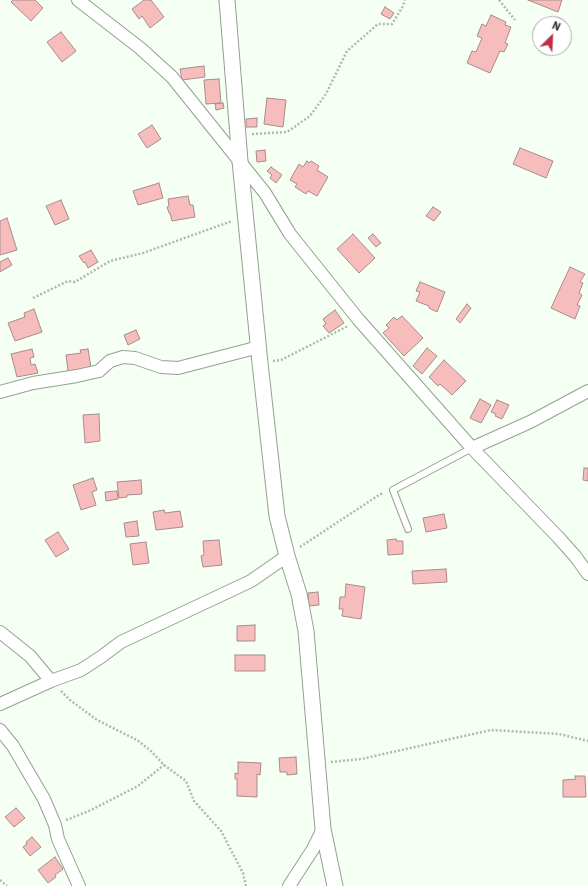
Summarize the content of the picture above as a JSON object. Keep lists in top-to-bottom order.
{
  "north": "top right"
}
